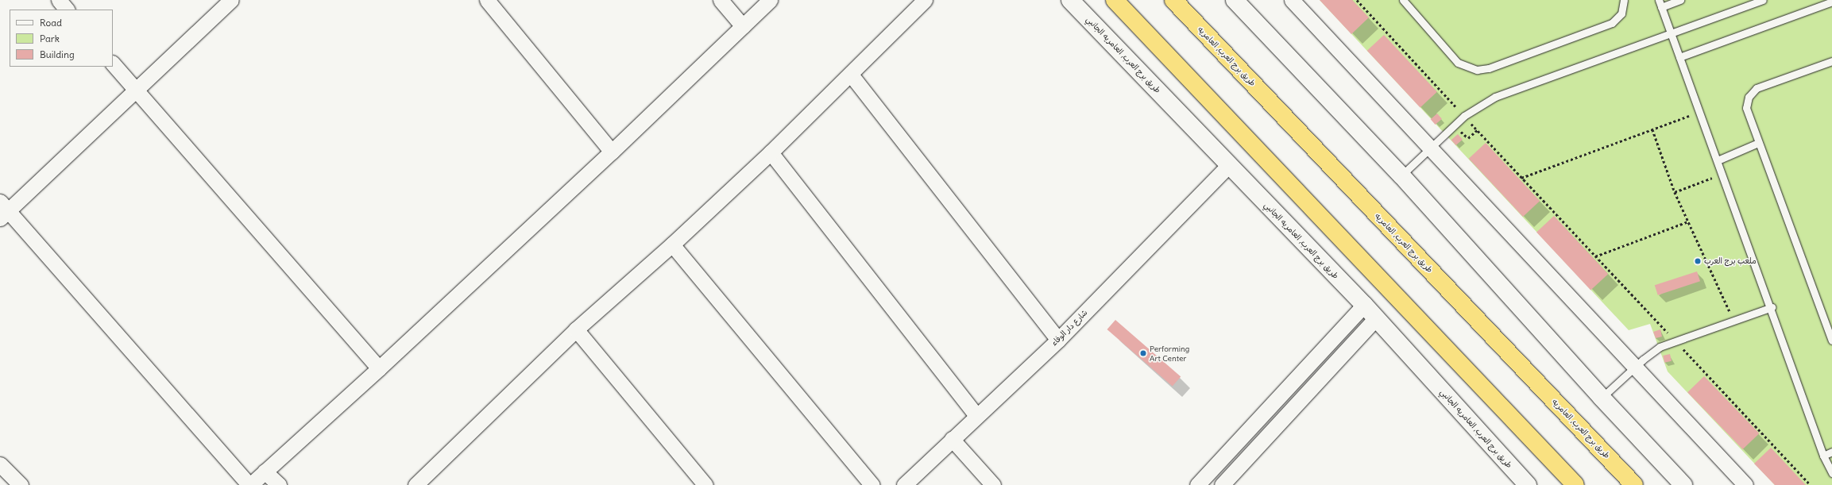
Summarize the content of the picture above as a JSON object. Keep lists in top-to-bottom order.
{
  "streets": {
    "highway": ["طريق برج العرب, العامريه"],
    "street": ["طريق برج العرب, العامريه الجانبي", "شارع دار الوفاء"]
  },
  "crossings": [
    ["طريق برج العرب, العامريه الجانبي", "شارع دار الوفاء"]
  ],
  "places": ["ملعب برج العرب", "Performing Art Center"],
  "legend": ["Road", "Park", "Building"]
}
